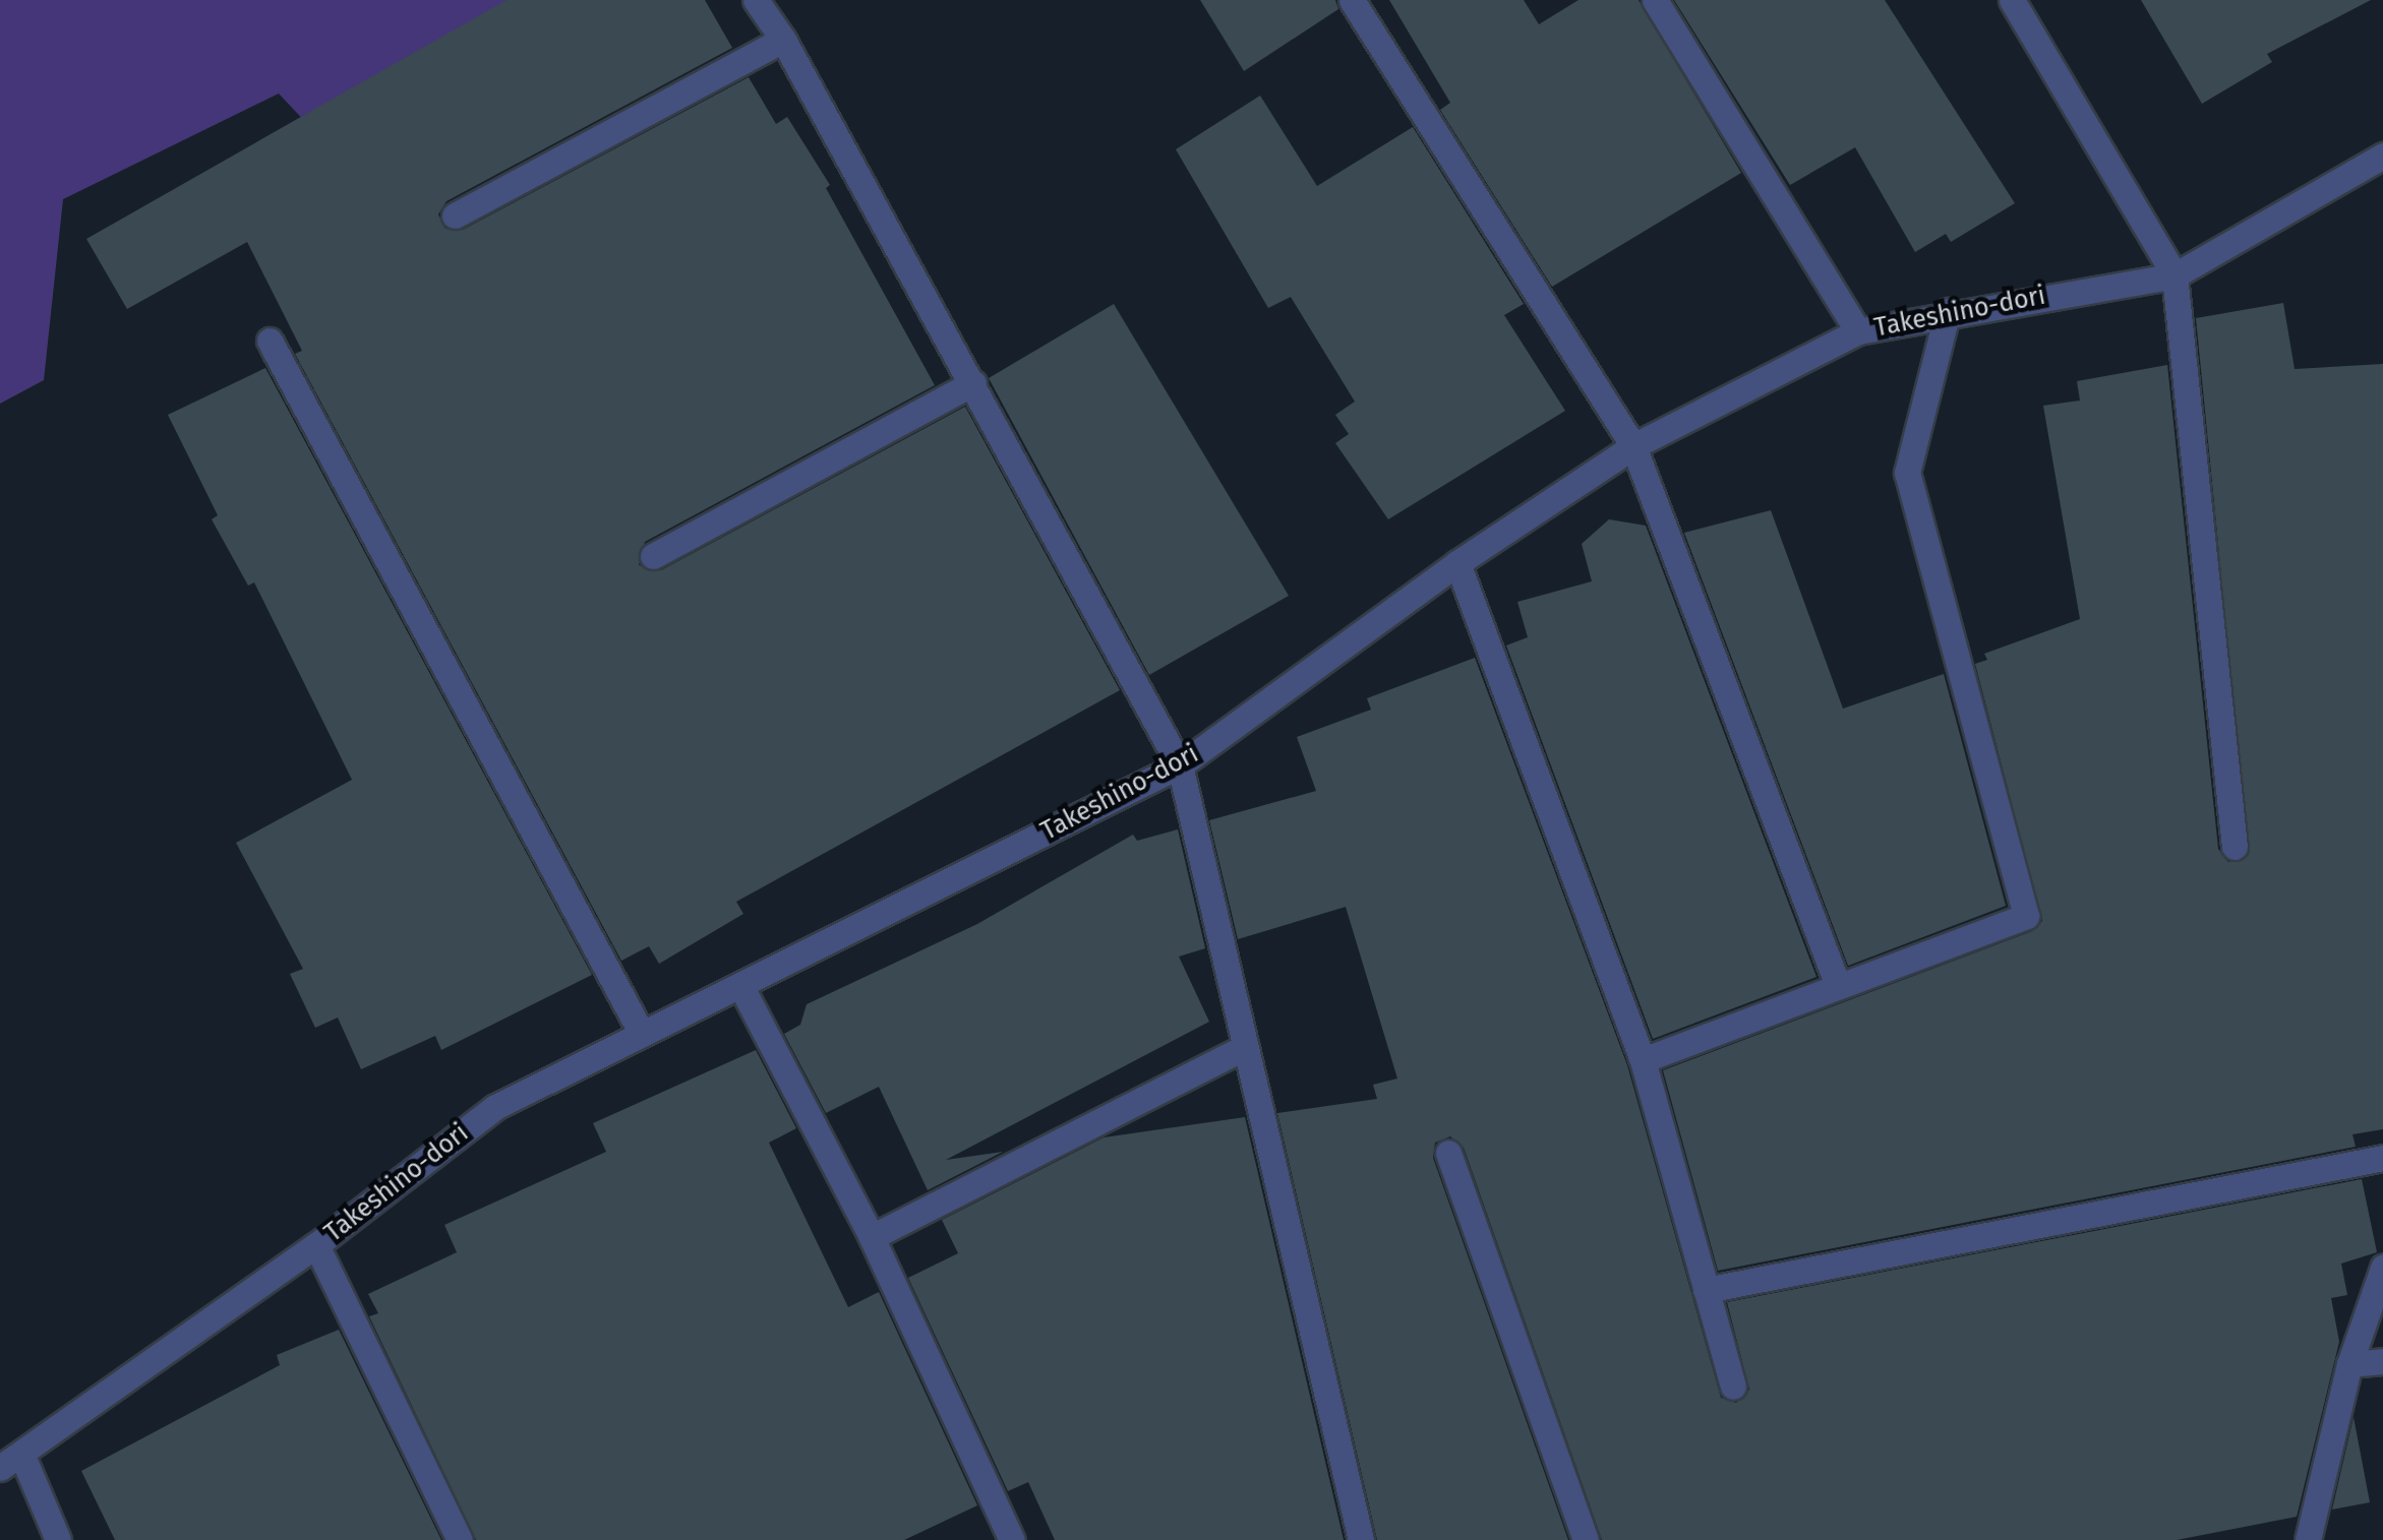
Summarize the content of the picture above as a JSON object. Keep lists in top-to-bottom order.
{
  "streets": {
    "street": ["Takeshino-dori"]
  }
}
